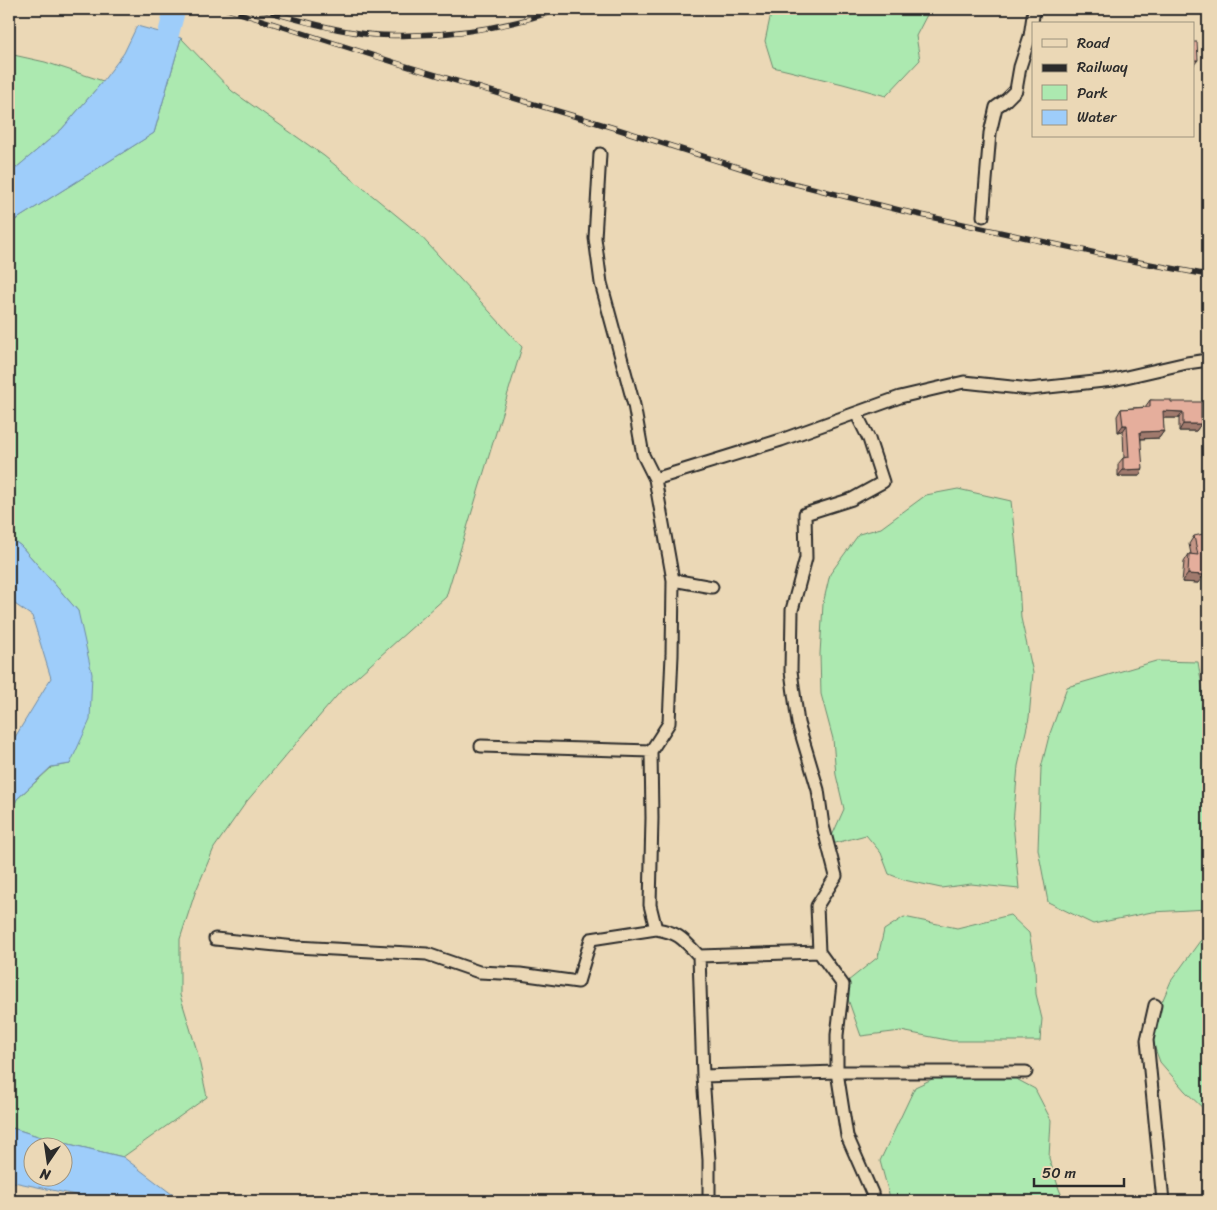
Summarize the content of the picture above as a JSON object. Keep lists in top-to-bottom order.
{
  "legend": [
    "Road",
    "Railway",
    "Park",
    "Water"
  ],
  "scale_bar": "50 m",
  "north": "bottom"
}
